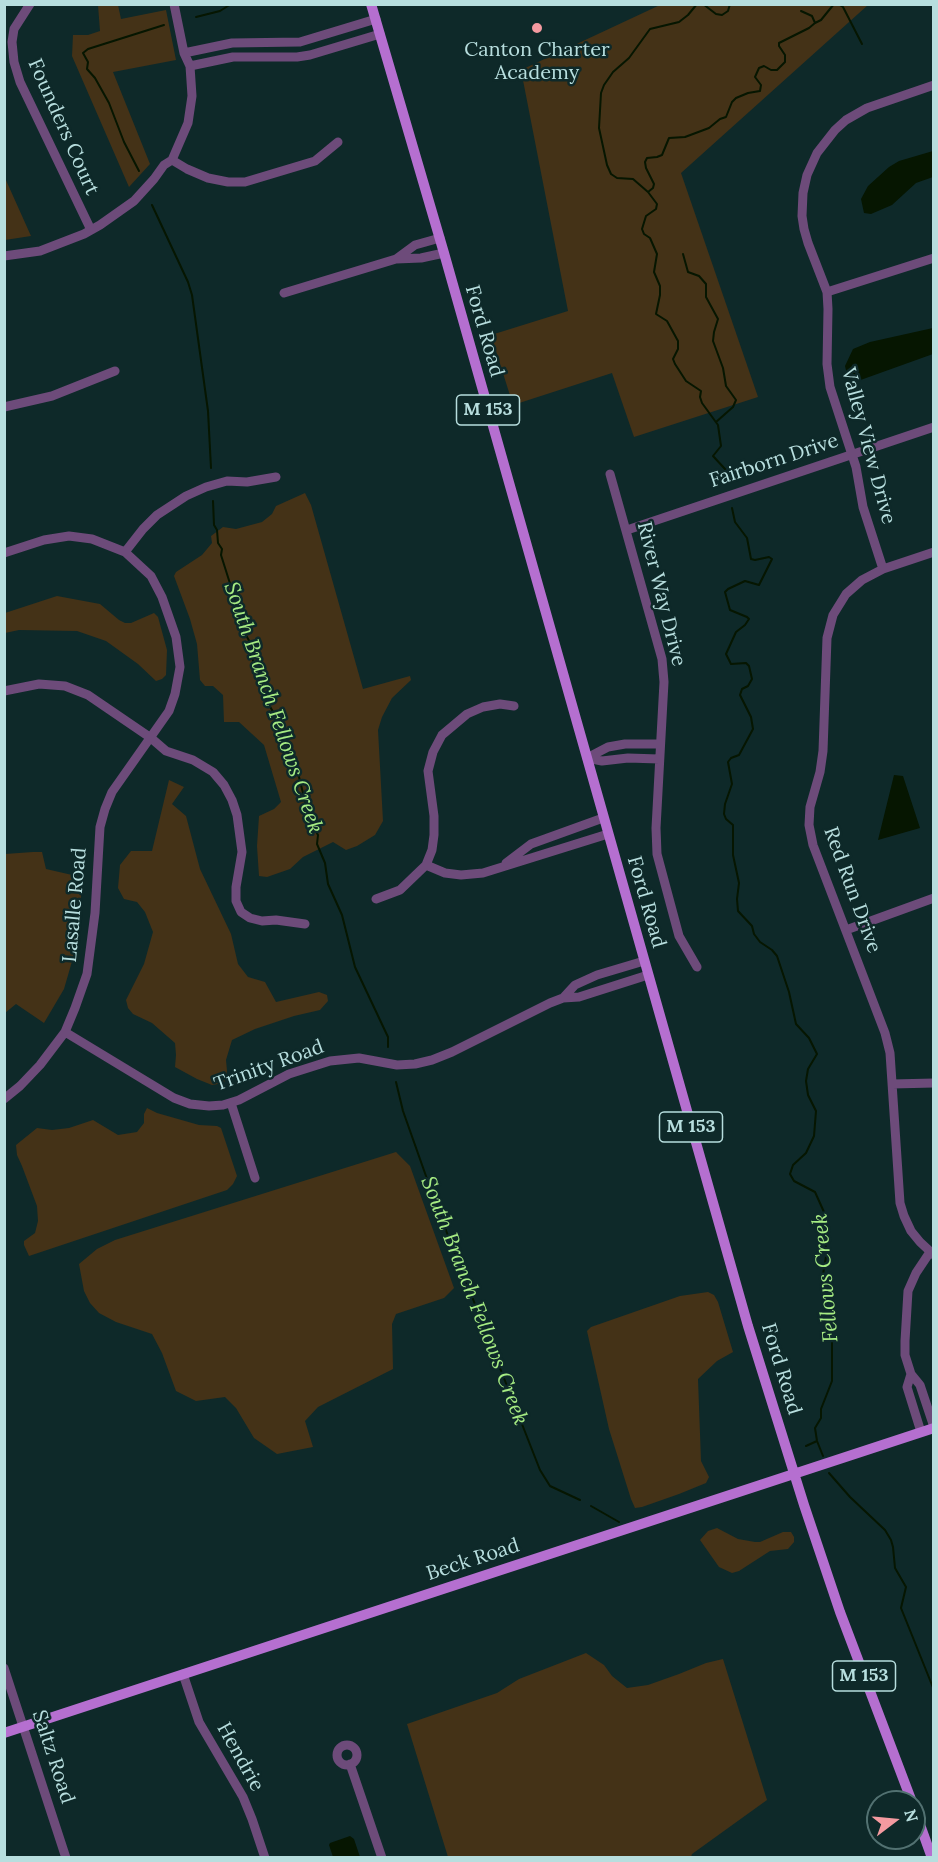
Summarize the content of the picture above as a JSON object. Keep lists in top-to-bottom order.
{
  "streets": {
    "main road": ["Ford Road", "M 153", "Beck Road"],
    "street": [
      "Founders Court",
      "Valley View Drive",
      "Fairborn Drive",
      "River Way Drive",
      "Red Run Drive",
      "Lasalle Road",
      "Trinity Road",
      "Saltz Road",
      "Hendrie"
    ]
  },
  "crossings": [
    ["Ford Road", "Trinity Road"],
    ["Ford Road", "Beck Road"],
    ["Valley View Drive", "Fairborn Drive"],
    ["Valley View Drive", "Red Run Drive"],
    ["Fairborn Drive", "River Way Drive"],
    ["Lasalle Road", "Trinity Road"],
    ["Beck Road", "Saltz Road"],
    ["Beck Road", "Hendrie"]
  ],
  "water": ["South Branch Fellows Creek", "Fellows Creek"],
  "places": ["Canton Charter Academy"],
  "north": "right"
}
